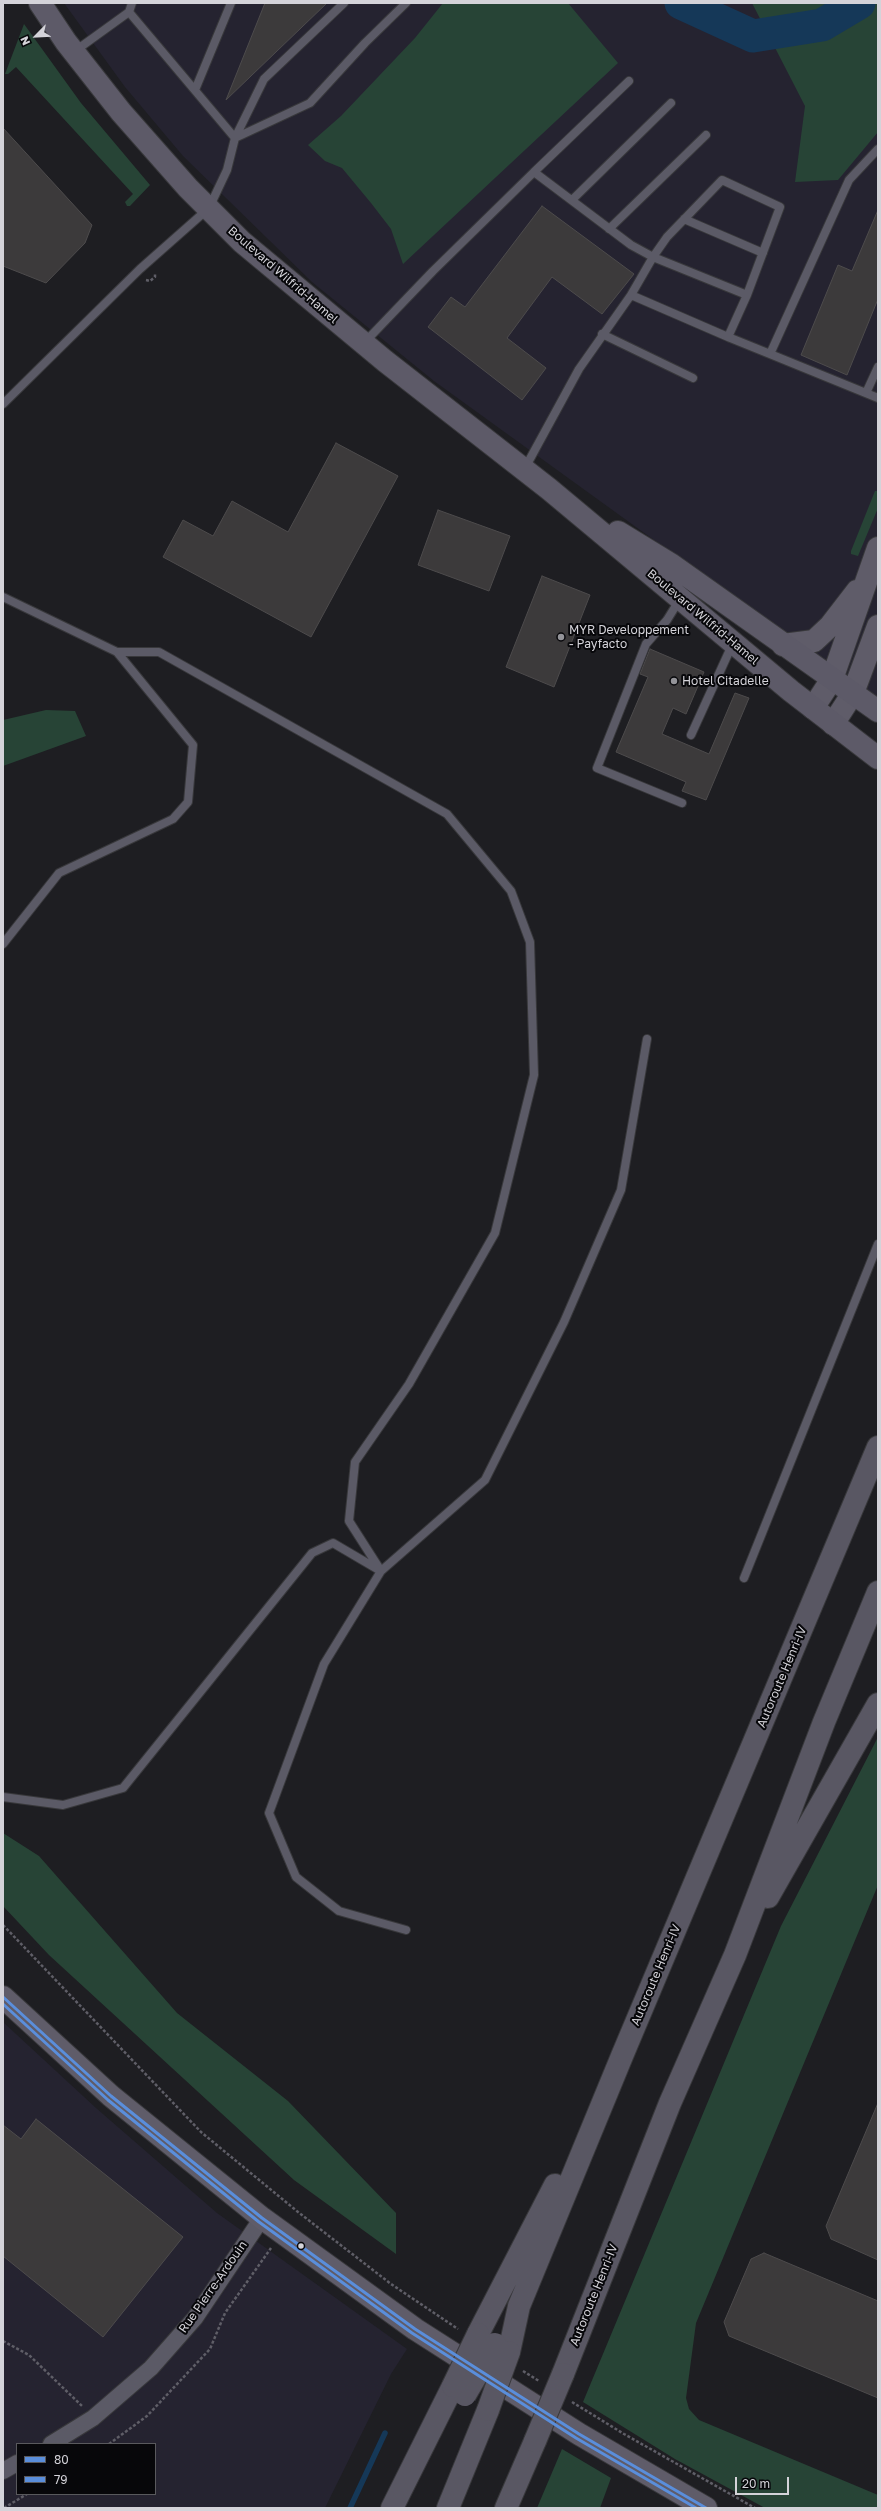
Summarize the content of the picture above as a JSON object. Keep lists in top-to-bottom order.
{
  "streets": {
    "highway": ["Autoroute Henri-IV"],
    "main road": ["Boulevard Wilfrid-Hamel"],
    "street": ["Rue Pierre-Ardouin"]
  },
  "places": ["MYR Developpement - Payfacto", "Hotel Citadelle"],
  "lines": ["transit line 80", "transit line 79"],
  "legend": ["80", "79"],
  "scale_bar": "20 m",
  "north": "bottom left"
}
